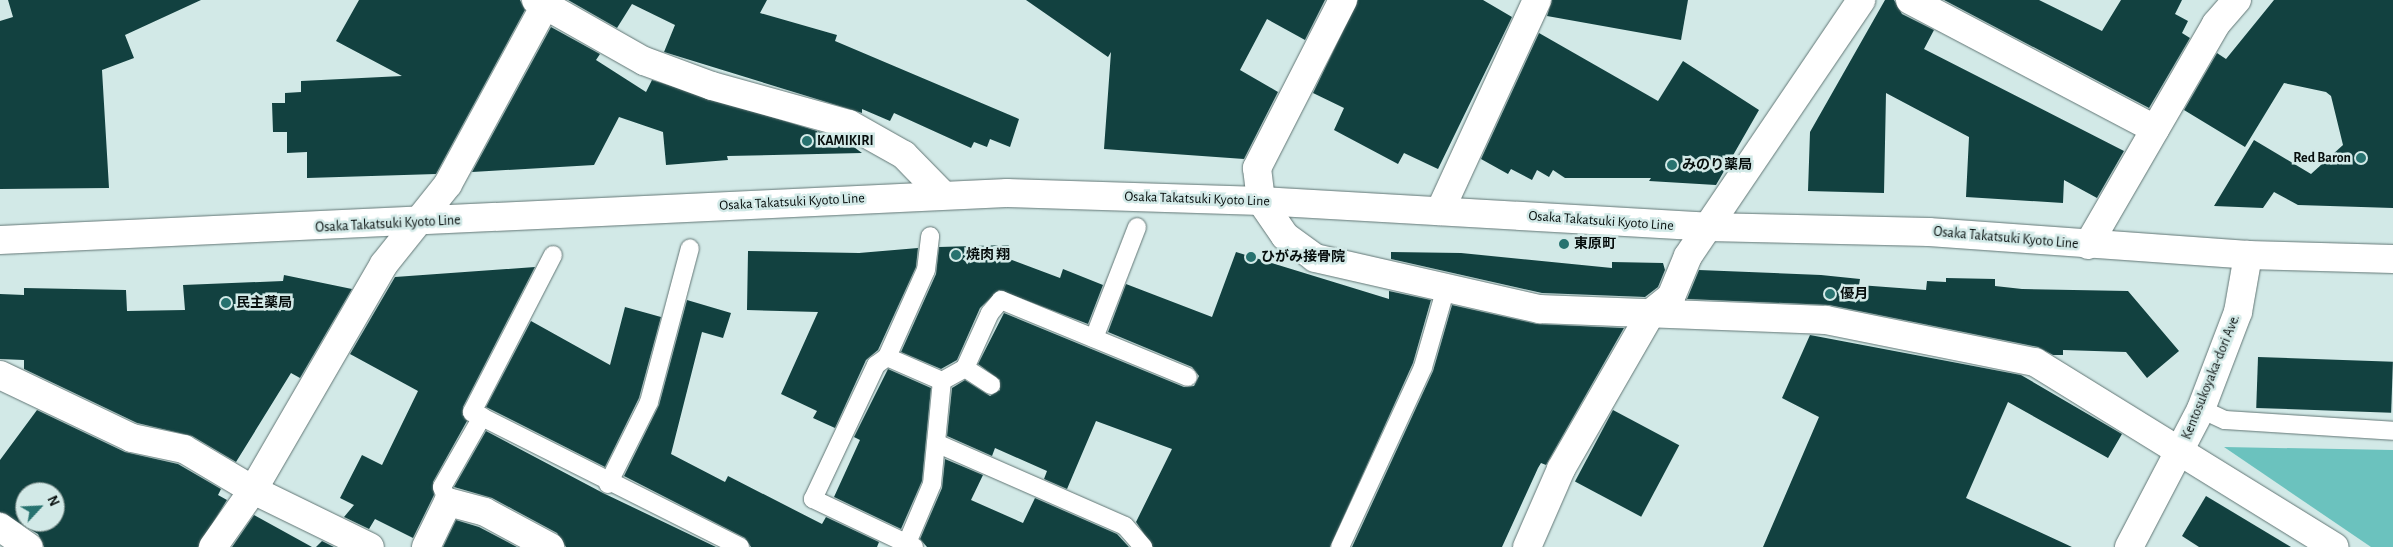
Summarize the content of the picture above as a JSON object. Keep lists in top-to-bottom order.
{
  "streets": {
    "street": ["Osaka Takatsuki Kyoto Line", "Kentosukoyaka-dori Ave."]
  },
  "crossings": [
    ["Osaka Takatsuki Kyoto Line", "Kentosukoyaka-dori Ave."]
  ],
  "places": [
    "KAMIKIRI",
    "Red Baron",
    "みのり薬局",
    "東原町",
    "焼肉 翔",
    "ひがみ接骨院",
    "優月",
    "民主薬局"
  ],
  "north": "top right"
}
